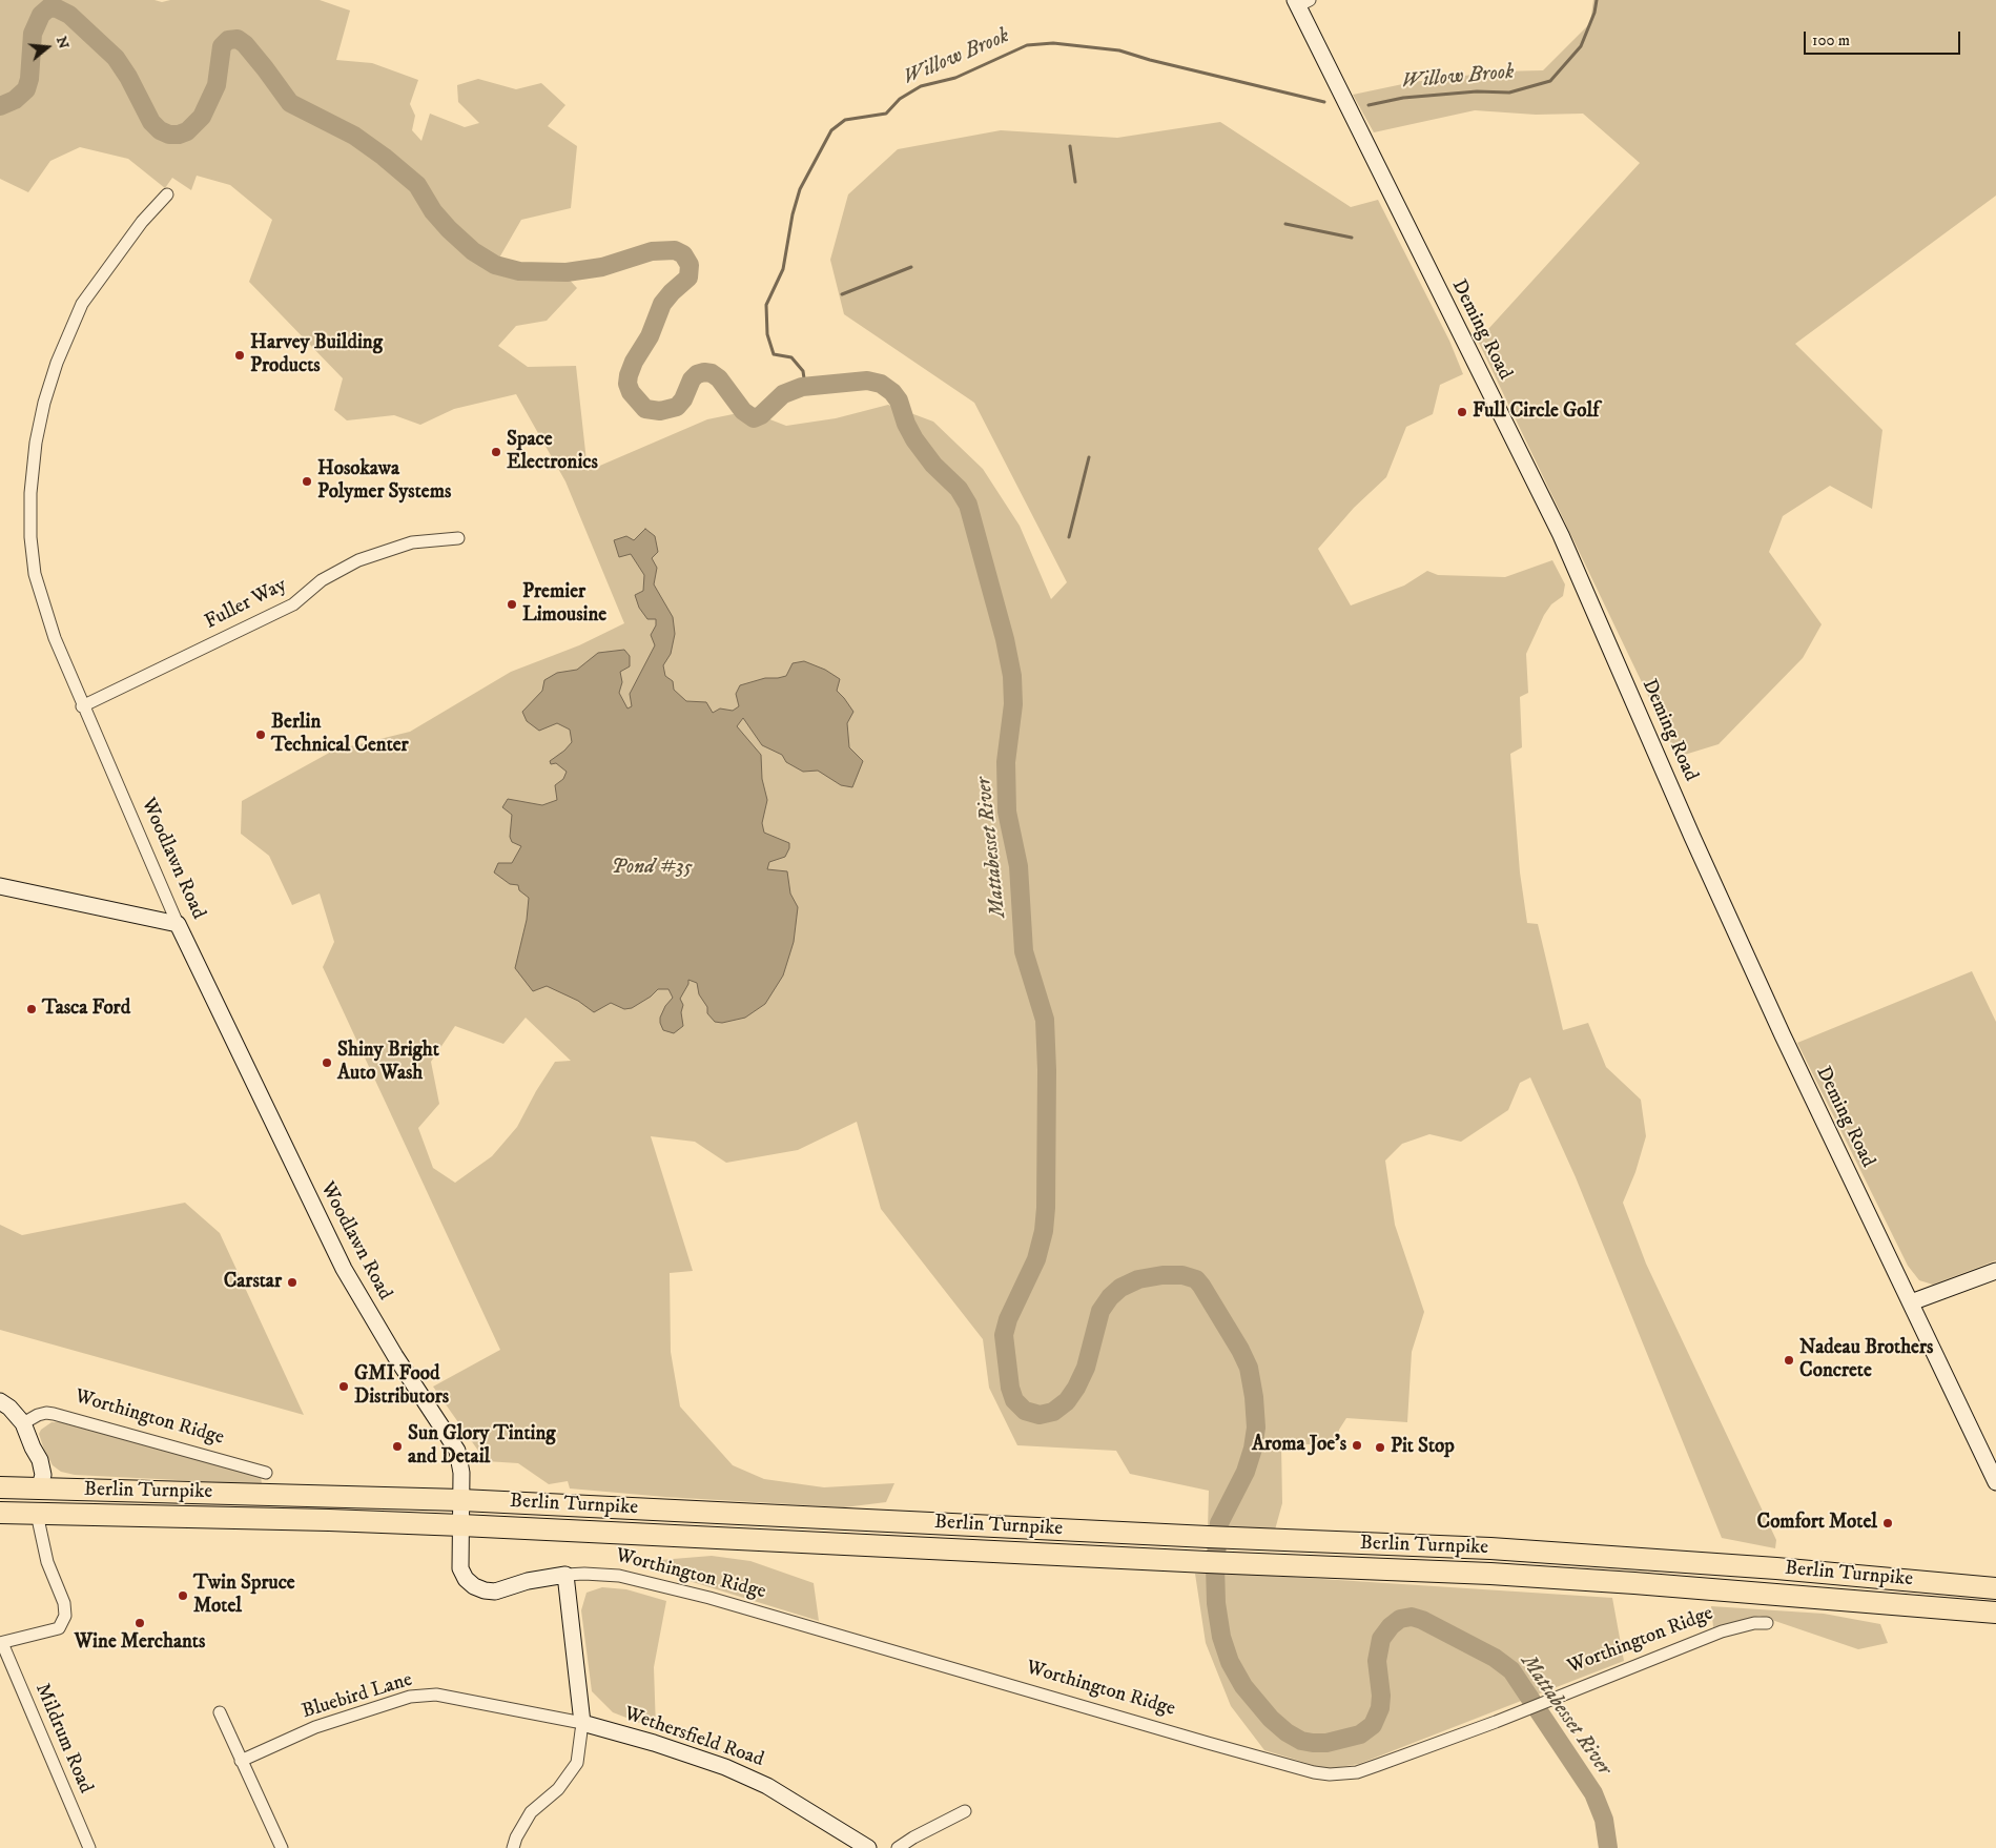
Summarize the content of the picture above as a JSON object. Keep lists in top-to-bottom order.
{
  "streets": {
    "highway": ["Berlin Turnpike"],
    "street": [
      "Deming Road",
      "Fuller Way",
      "Woodlawn Road",
      "Worthington Ridge",
      "Bluebird Lane",
      "Wethersfield Road",
      "Mildrum Road"
    ]
  },
  "crossings": [
    ["Fuller Way", "Woodlawn Road"],
    ["Woodlawn Road", "Worthington Ridge"],
    ["Woodlawn Road", "Berlin Turnpike"],
    ["Worthington Ridge", "Berlin Turnpike"],
    ["Bluebird Lane", "Wethersfield Road"]
  ],
  "water": ["Willow Brook", "Mattabesset River", "Pond #35"],
  "places": [
    "Harvey Building Products",
    "Full Circle Golf",
    "Space Electronics",
    "Hosokawa Polymer Systems",
    "Premier Limousine",
    "Berlin Technical Center",
    "Tasca Ford",
    "Shiny Bright Auto Wash",
    "Carstar",
    "Nadeau Brothers Concrete",
    "GMI Food Distributors",
    "Aroma Joe's",
    "Sun Glory Tinting and Detail",
    "Pit Stop",
    "Comfort Motel",
    "Twin Spruce Motel",
    "Wine Merchants"
  ],
  "scale_bar": "100 m",
  "north": "right"
}
